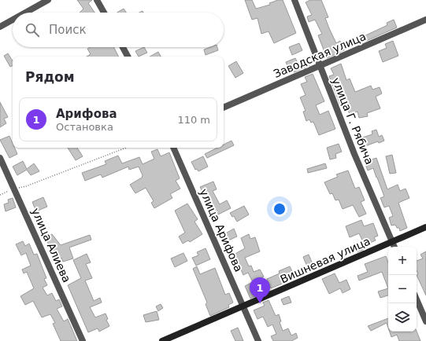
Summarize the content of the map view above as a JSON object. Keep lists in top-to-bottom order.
{
  "streets": {
    "street": [
      "Заводская улица",
      "улица Г. Рябича",
      "улица Арифова",
      "улица Алиева",
      "Вишневая улица"
    ]
  },
  "crossings": [
    ["Заводская улица", "улица Г. Рябича"],
    ["улица Г. Рябича", "Вишневая улица"],
    ["улица Арифова", "Вишневая улица"]
  ],
  "page": {
    "search": "Поиск",
    "heading": "Рядом",
    "list": [
      {
        "mark": "1",
        "name": "Арифова",
        "note": "Остановка",
        "value": "110 m"
      }
    ],
    "map_buttons": ["+", "−"],
    "pins": "1"
  }
}
